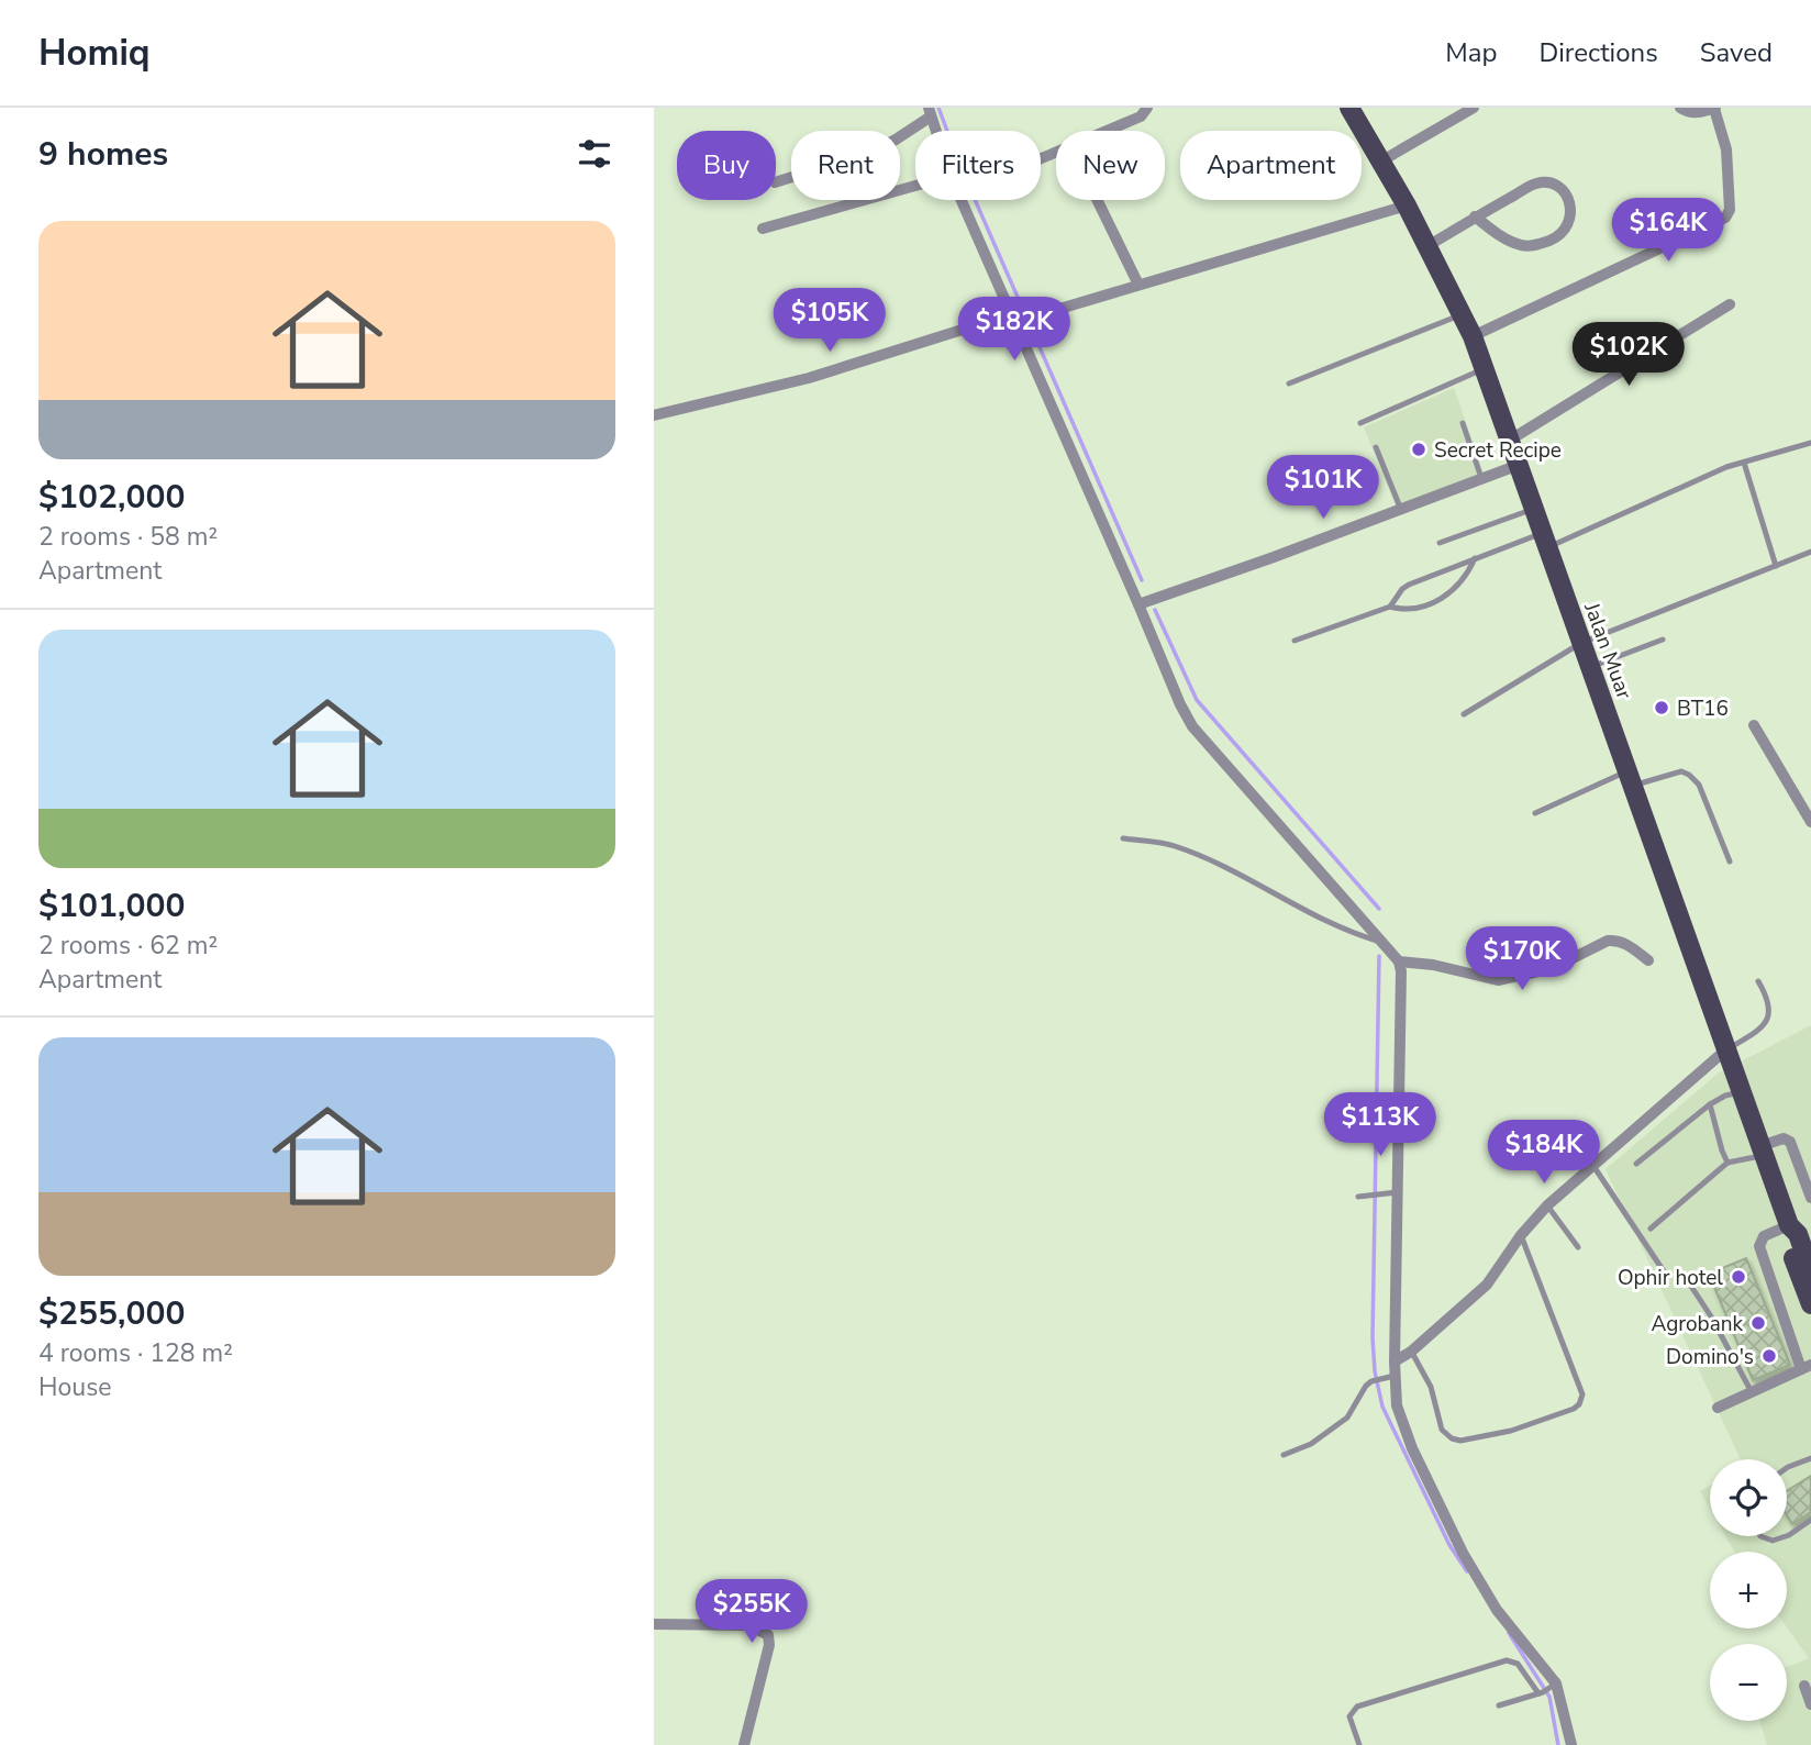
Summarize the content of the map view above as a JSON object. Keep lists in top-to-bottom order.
{
  "streets": {
    "main road": ["Jalan Muar"]
  },
  "places": [
    "Secret Recipe",
    "BT16",
    "Ophir hotel",
    "Agrobank",
    "Domino's"
  ],
  "page": {
    "header": "Homiq",
    "nav": ["Map", "Directions", "Saved"],
    "heading": "9 homes",
    "chip": [
      "Buy",
      "Rent",
      "Filters",
      "New",
      "Apartment"
    ],
    "price": [
      "$164K",
      "$105K",
      "$182K",
      "$102K",
      "$101K",
      "$170K",
      "$113K",
      "$184K",
      "$255K"
    ],
    "list": [
      {
        "name": "$102,000",
        "note": "2 rooms · 58 m² · Apartment"
      },
      {
        "name": "$101,000",
        "note": "2 rooms · 62 m² · Apartment"
      },
      {
        "name": "$255,000",
        "note": "4 rooms · 128 m² · House"
      }
    ],
    "map_buttons": ["+", "−"]
  }
}
